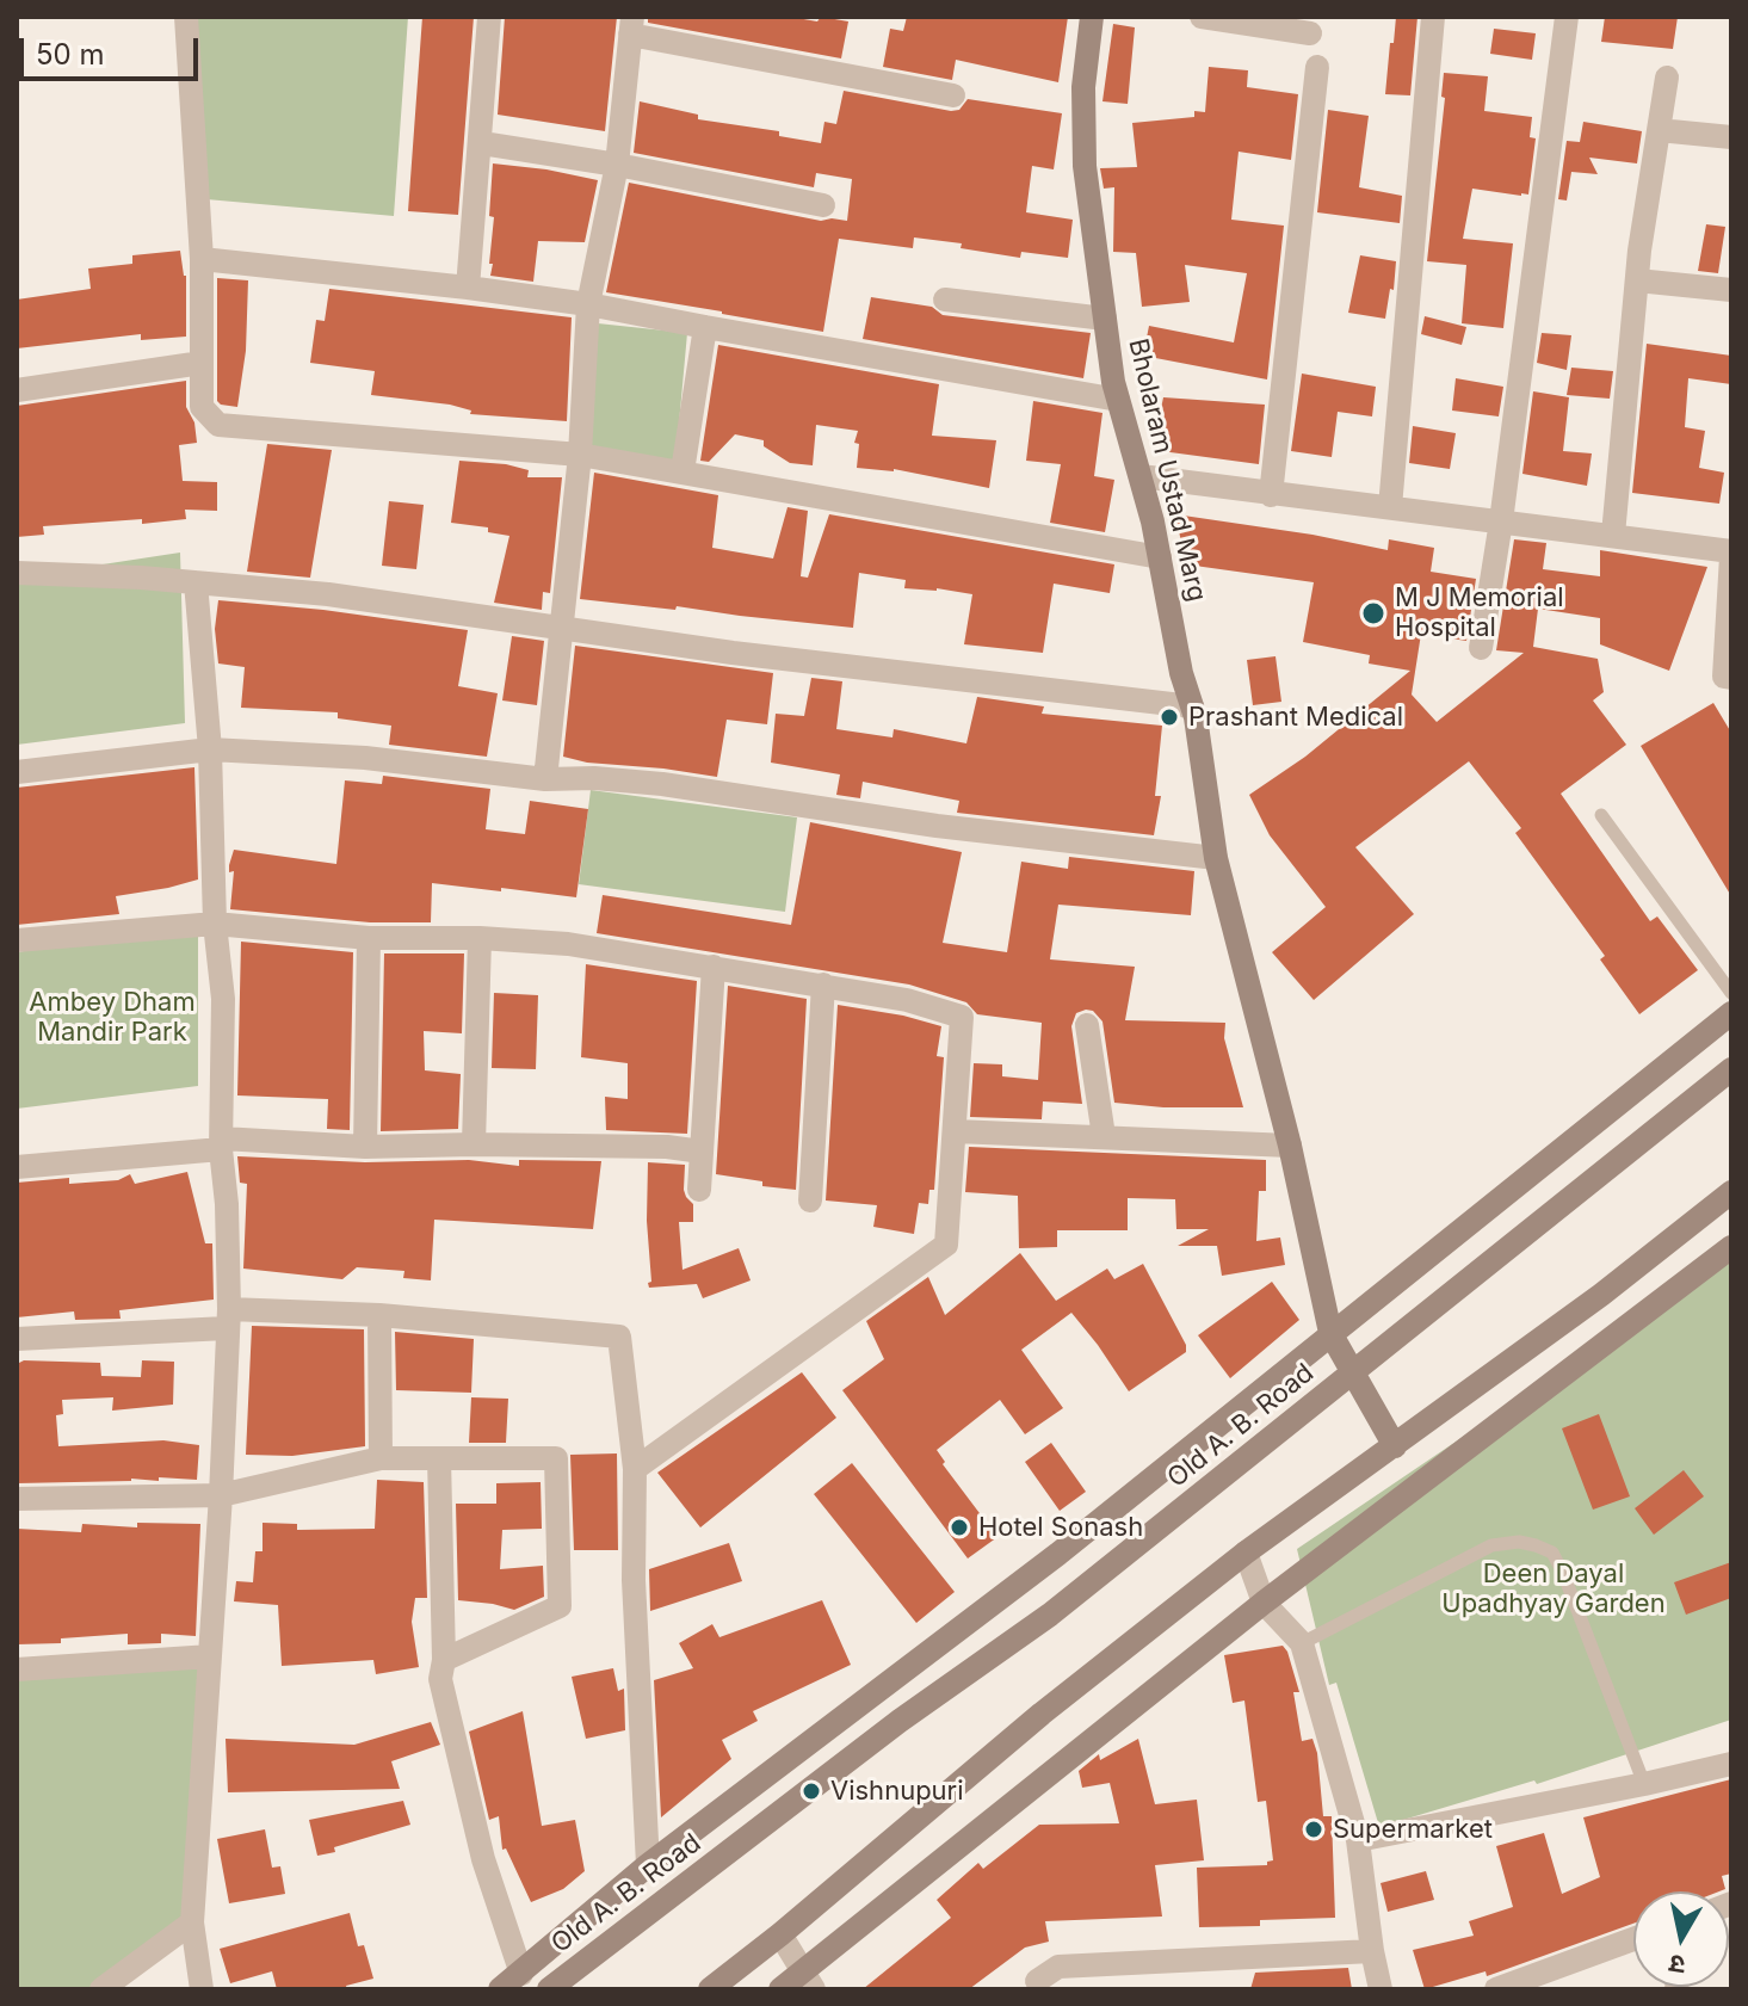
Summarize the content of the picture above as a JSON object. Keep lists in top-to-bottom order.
{
  "streets": {
    "street": ["Bholaram Ustad Marg", "Old A. B. Road"]
  },
  "crossings": [
    ["Bholaram Ustad Marg", "Old A. B. Road"]
  ],
  "parks": ["Ambey Dham Mandir Park", "Deen Dayal Upadhyay Garden"],
  "places": [
    "M J Memorial Hospital",
    "Prashant Medical",
    "Hotel Sonash",
    "Vishnupuri",
    "Supermarket"
  ],
  "scale_bar": "50 m",
  "north": "bottom"
}
